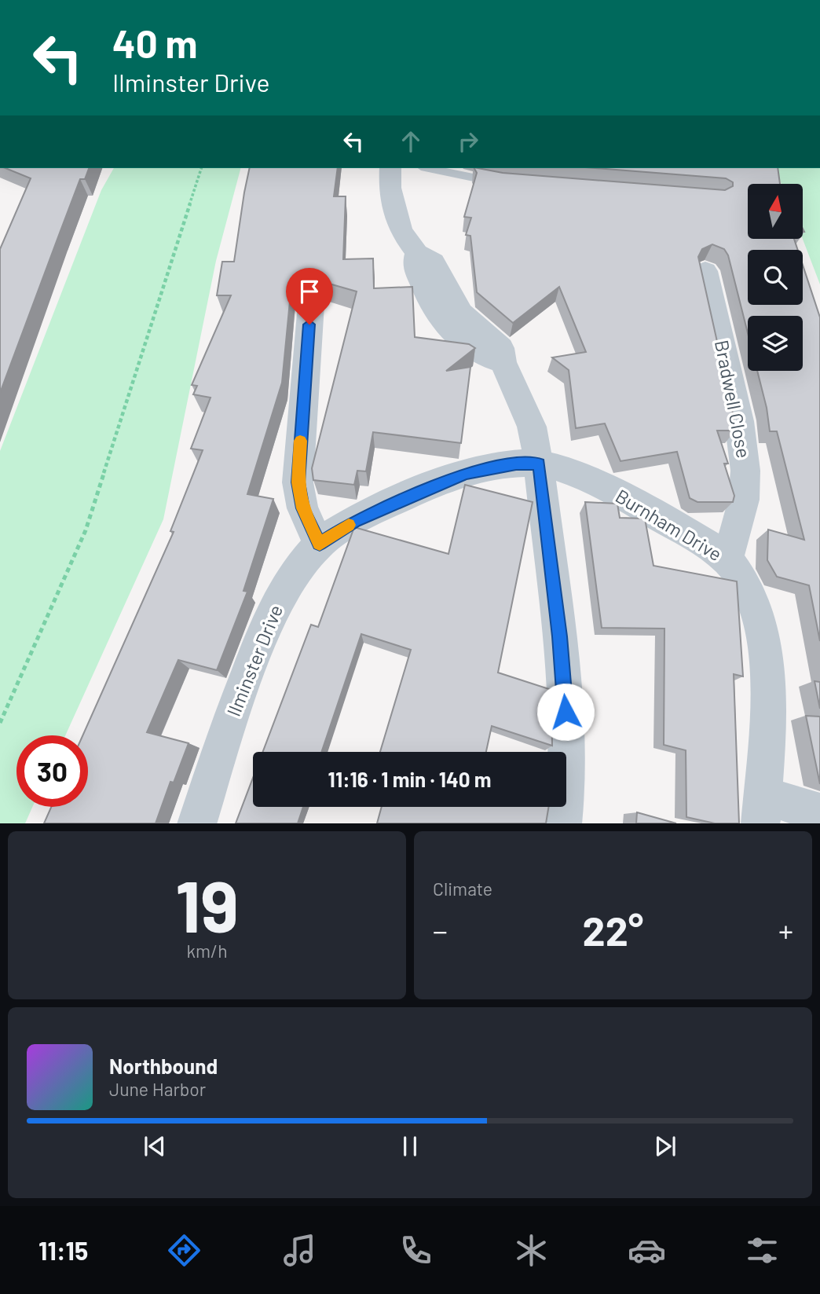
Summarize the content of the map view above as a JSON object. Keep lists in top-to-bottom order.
{
  "streets": {
    "street": ["Bradwell Close", "Burnham Drive", "Ilminster Drive"]
  },
  "crossings": [
    ["Bradwell Close", "Burnham Drive"],
    ["Burnham Drive", "Ilminster Drive"]
  ],
  "north": "top",
  "page": {
    "turn": ["40 m", "Ilminster Drive"],
    "limit": "30",
    "trip": "11:16 · 1 min · 140 m",
    "tile": [
      ["19", "km/h"],
      "Climate"
    ],
    "heat": ["−", "22°", "+"],
    "song": ["Northbound", "June Harbor"],
    "tabs": "11:15"
  }
}
